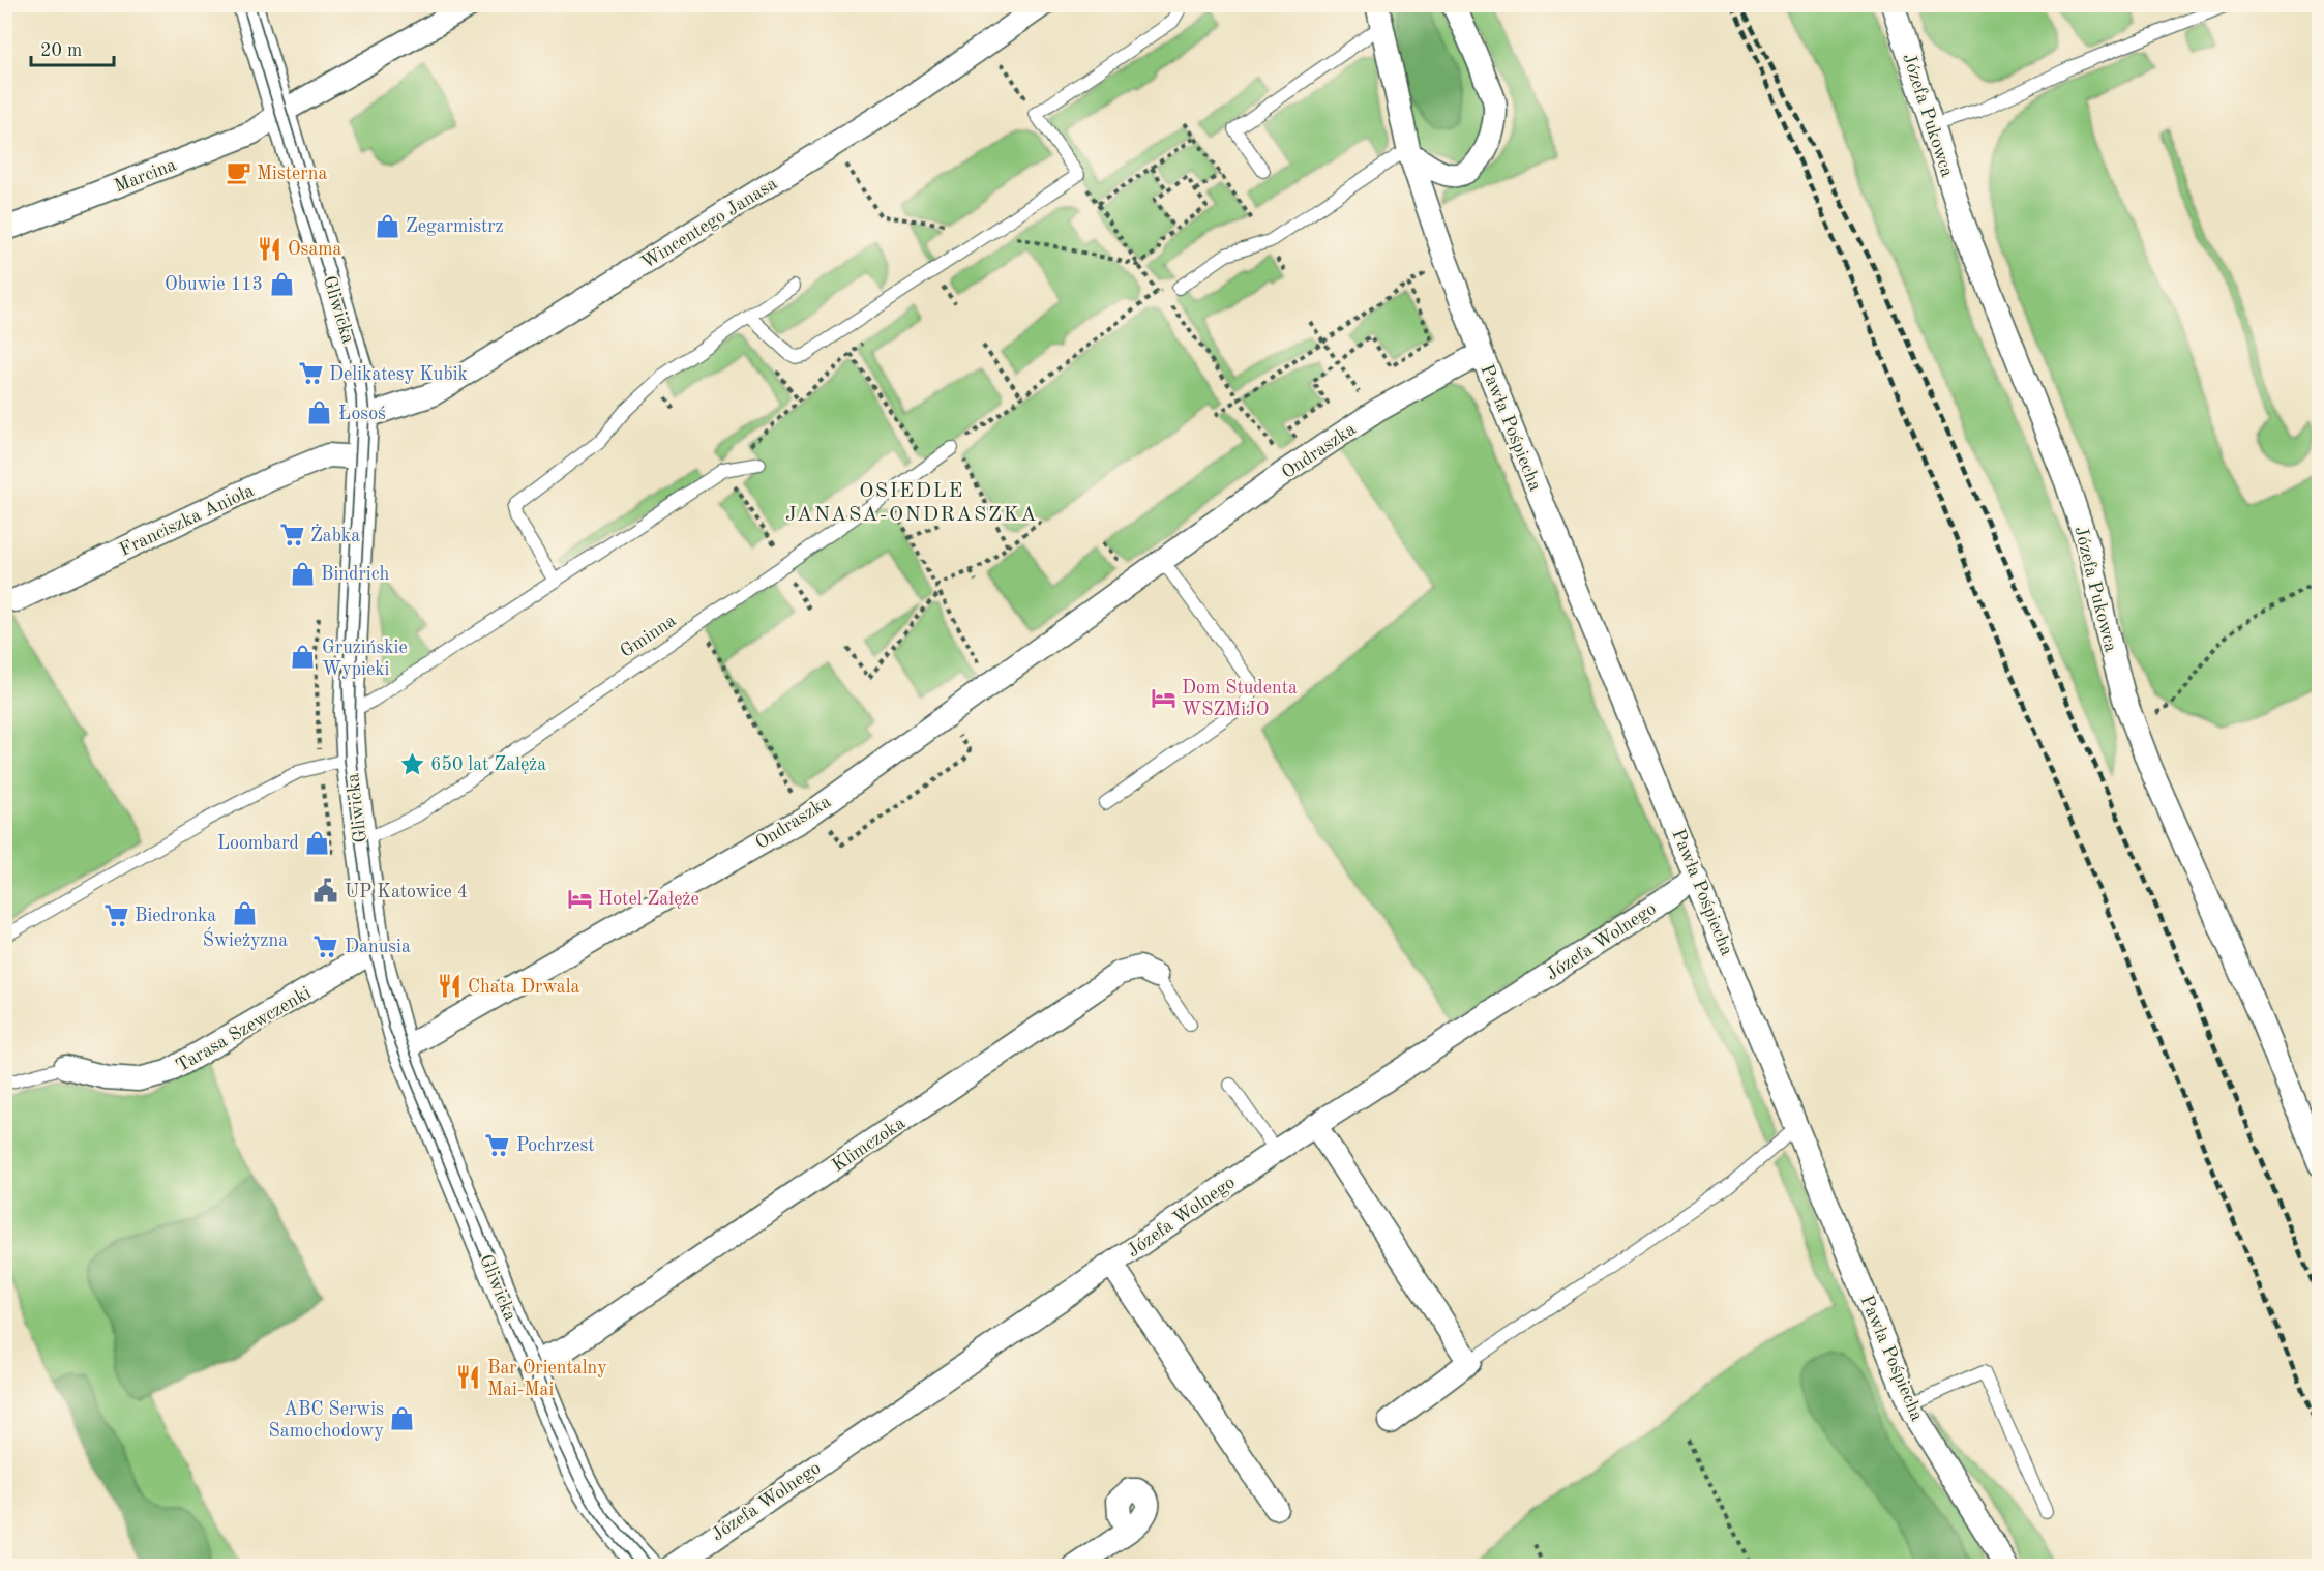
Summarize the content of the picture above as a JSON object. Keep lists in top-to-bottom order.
{
  "streets": {
    "street": [
      "Józefa Pukowca",
      "Marcina",
      "Wincentego Janasa",
      "Gliwicka",
      "Pawła Pośpiecha",
      "Ondraszka",
      "Franciszka Anioła",
      "Józefa Wolnego",
      "Tarasa Szewczenki",
      "Klimczoka"
    ],
    "lane": ["Gminna"]
  },
  "crossings": [
    ["Marcina", "Gliwicka"],
    ["Wincentego Janasa", "Gliwicka"],
    ["Gliwicka", "Ondraszka"],
    ["Gliwicka", "Franciszka Anioła"],
    ["Gliwicka", "Gminna"],
    ["Gliwicka", "Tarasa Szewczenki"],
    ["Gliwicka", "Klimczoka"],
    ["Pawła Pośpiecha", "Ondraszka"],
    ["Pawła Pośpiecha", "Józefa Wolnego"]
  ],
  "districts": ["OSIEDLE JANASA-ONDRASZKA"],
  "places": {
    "cafe": ["Misterna"],
    "shop": [
      "Zegarmistrz",
      "Obuwie 113",
      "Łosoś",
      "Bindrich",
      "Gruzińskie Wypieki",
      "Loombard",
      "Świeżyzna",
      "ABC Serwis Samochodowy"
    ],
    "restaurant": ["Osama", "Chata Drwala", "Bar Orientalny Mai-Mai"],
    "supermarket": [
      "Delikatesy Kubik",
      "Żabka",
      "Biedronka",
      "Danusia",
      "Pochrzest"
    ],
    "hotel": ["Dom Studenta WSZMiJO", "Hotel Załęże"],
    "place": ["650 lat Załęża"],
    "public building": ["UP Katowice 4"]
  },
  "scale_bar": "20 m"
}
